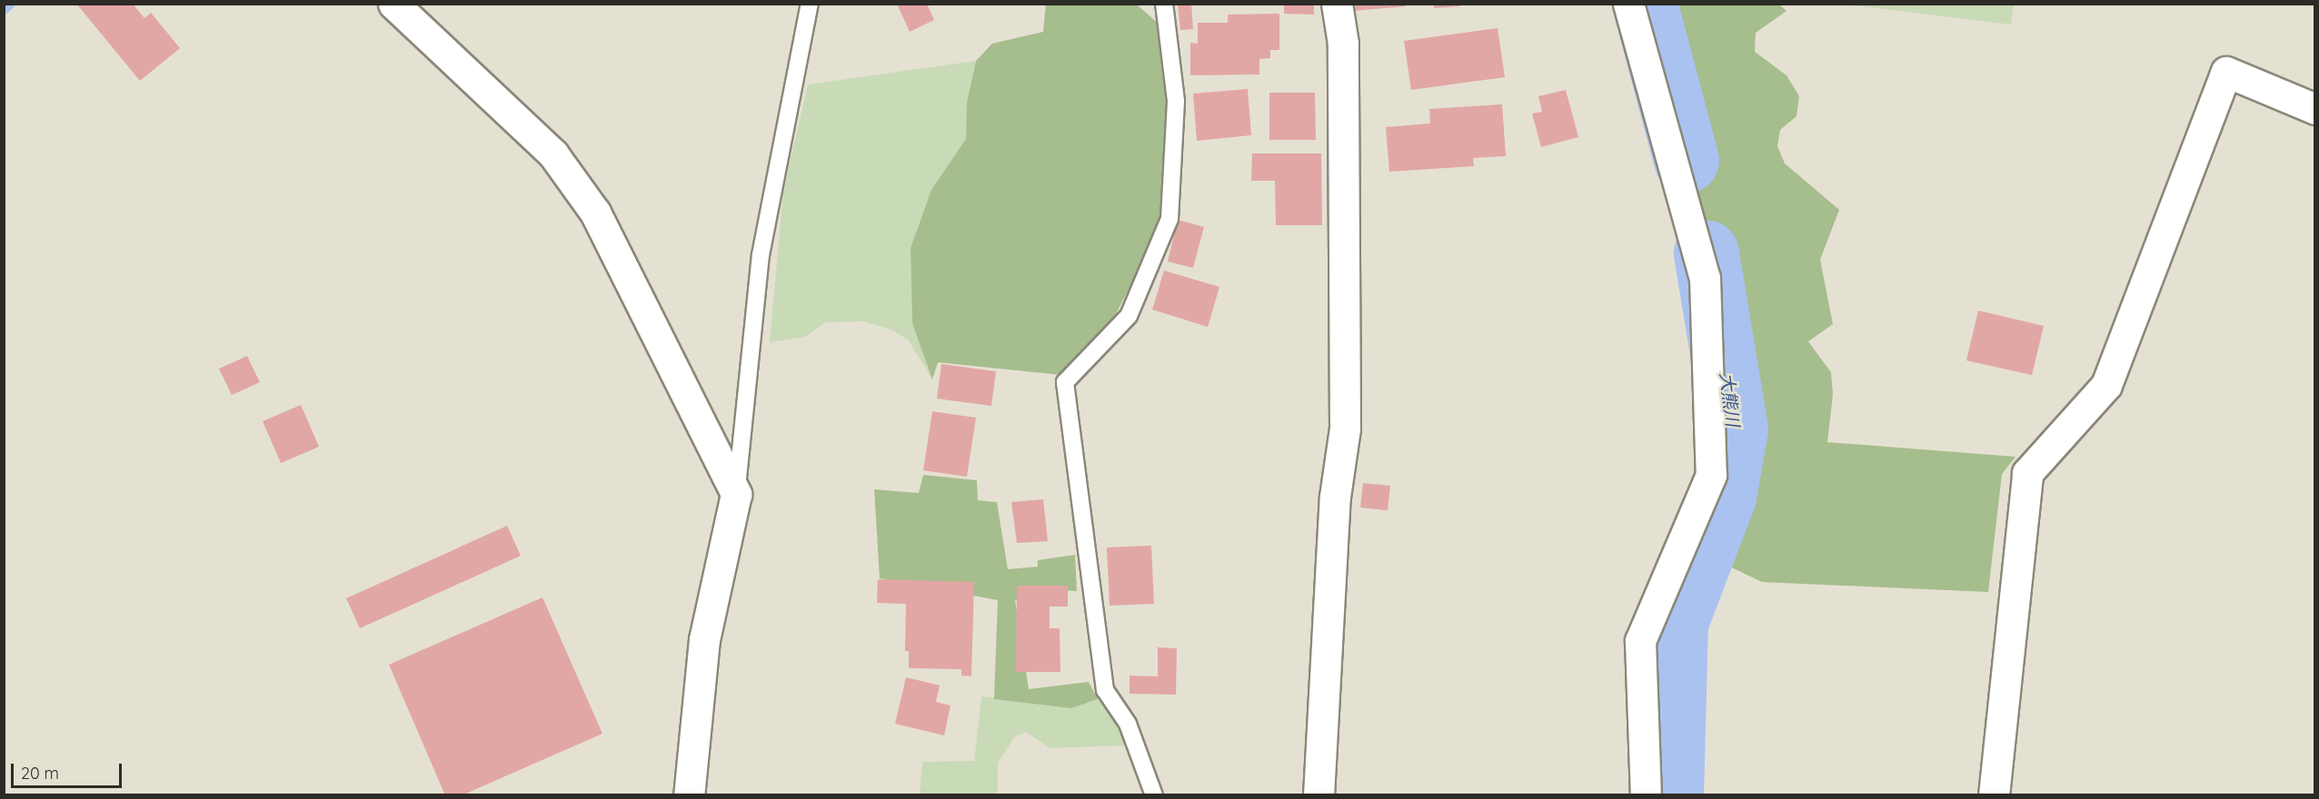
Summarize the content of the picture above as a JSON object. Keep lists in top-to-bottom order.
{
  "water": ["大熊川"],
  "scale_bar": "20 m"
}
